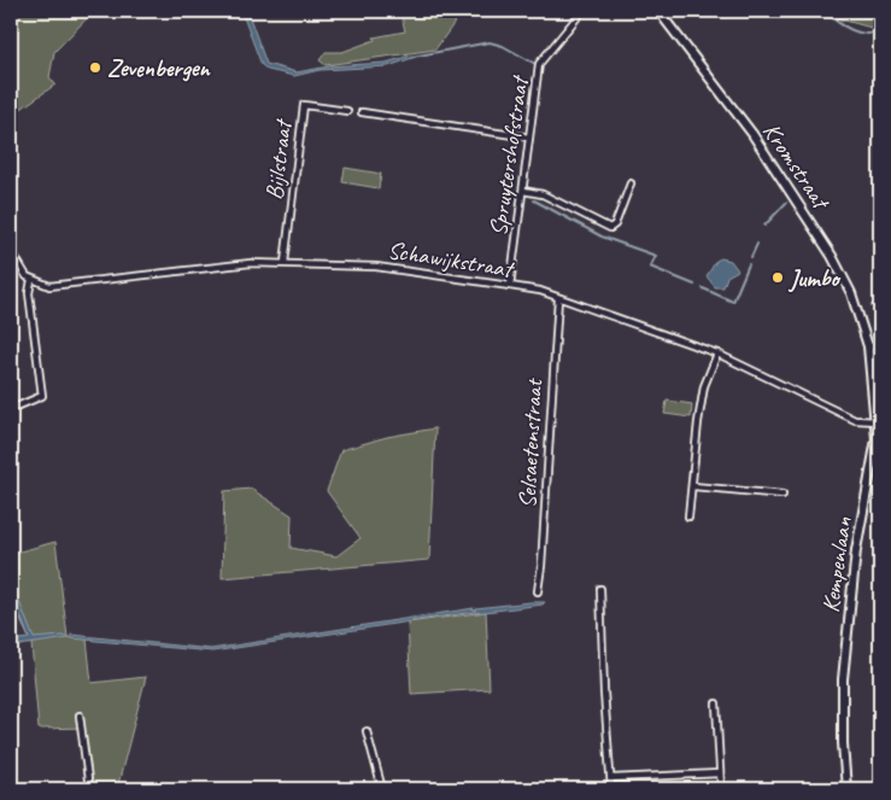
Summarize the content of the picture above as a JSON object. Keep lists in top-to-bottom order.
{
  "streets": {
    "main road": ["Kromstraat", "Kempenlaan"],
    "street": [
      "Spruytershofstraat",
      "Bijlstraat",
      "Schawijkstraat",
      "Selsaetenstraat"
    ]
  },
  "crossings": [
    ["Spruytershofstraat", "Schawijkstraat"],
    ["Bijlstraat", "Schawijkstraat"],
    ["Kromstraat", "Kempenlaan"],
    ["Schawijkstraat", "Selsaetenstraat"],
    ["Schawijkstraat", "Kempenlaan"]
  ],
  "places": ["Zevenbergen", "Jumbo"]
}
